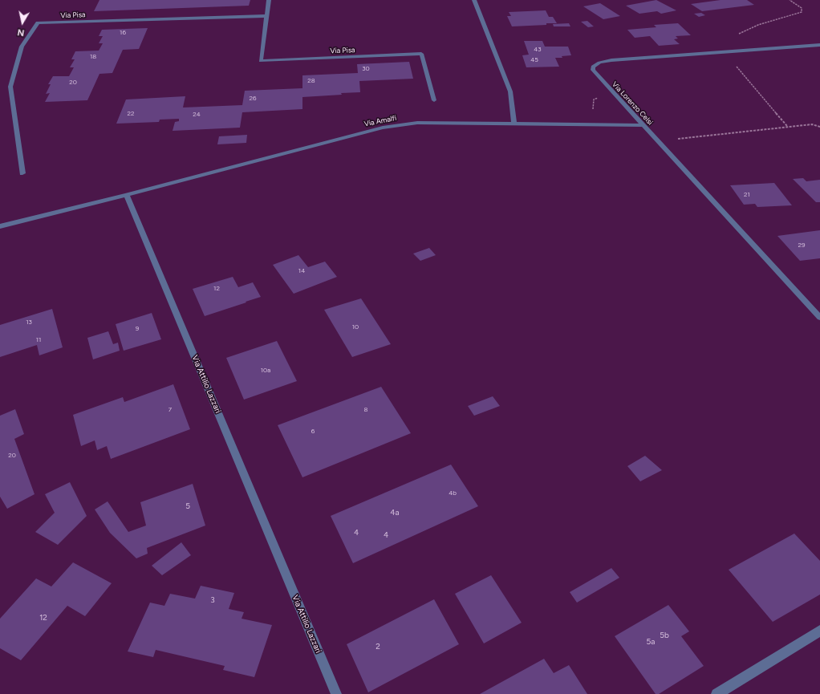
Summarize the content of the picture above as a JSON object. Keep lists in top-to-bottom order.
{
  "streets": {
    "street": [
      "Via Pisa",
      "Via Lorenzo Celsi",
      "Via Amalfi",
      "Via Attilio Lazzari"
    ]
  },
  "crossings": [
    ["Via Lorenzo Celsi", "Via Amalfi"],
    ["Via Amalfi", "Via Attilio Lazzari"]
  ],
  "house_numbers": [
    "16",
    "43",
    "18",
    "45",
    "30",
    "28",
    "20",
    "26",
    "22",
    "24",
    "21",
    "29",
    "14",
    "12",
    "13",
    "10",
    "9",
    "11",
    "10a",
    "7",
    "8",
    "6",
    "20",
    "4b",
    "5",
    "4a",
    "4",
    "4",
    "3",
    "12",
    "5b",
    "5a",
    "2"
  ],
  "north": "bottom"
}
